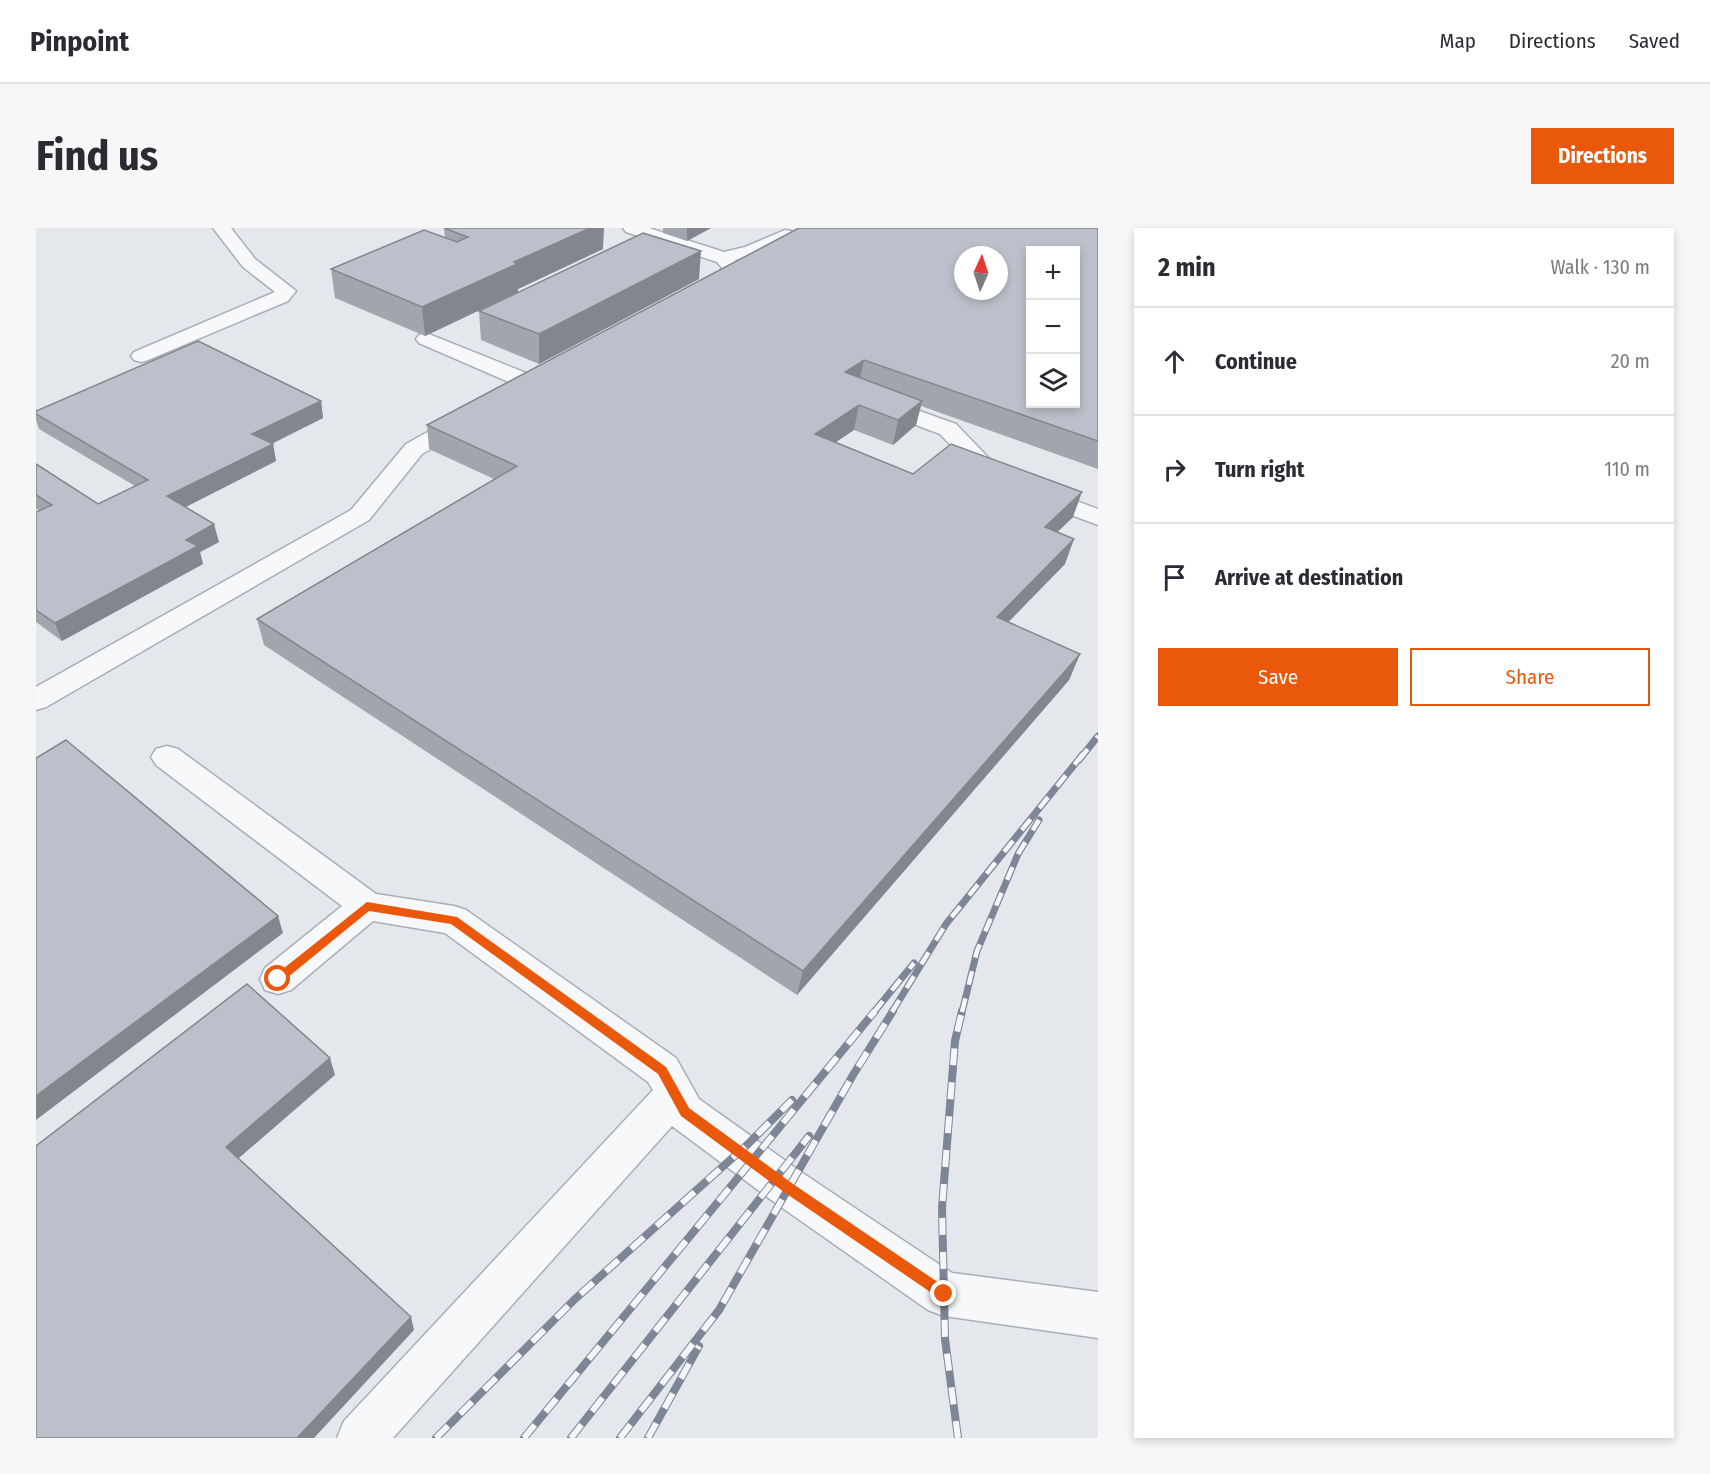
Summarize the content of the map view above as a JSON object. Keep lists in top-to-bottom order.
{
  "north": "top",
  "page": {
    "header": "Pinpoint",
    "nav": ["Map", "Directions", "Saved"],
    "buttons": [
      "Directions",
      ["Save", "Share"]
    ],
    "title": "Find us",
    "heading": ["2 min", "Walk · 130 m"],
    "map_buttons": ["+", "−"],
    "list": [
      ["Continue", "20 m"],
      ["Turn right", "110 m"],
      "Arrive at destination"
    ]
  }
}
